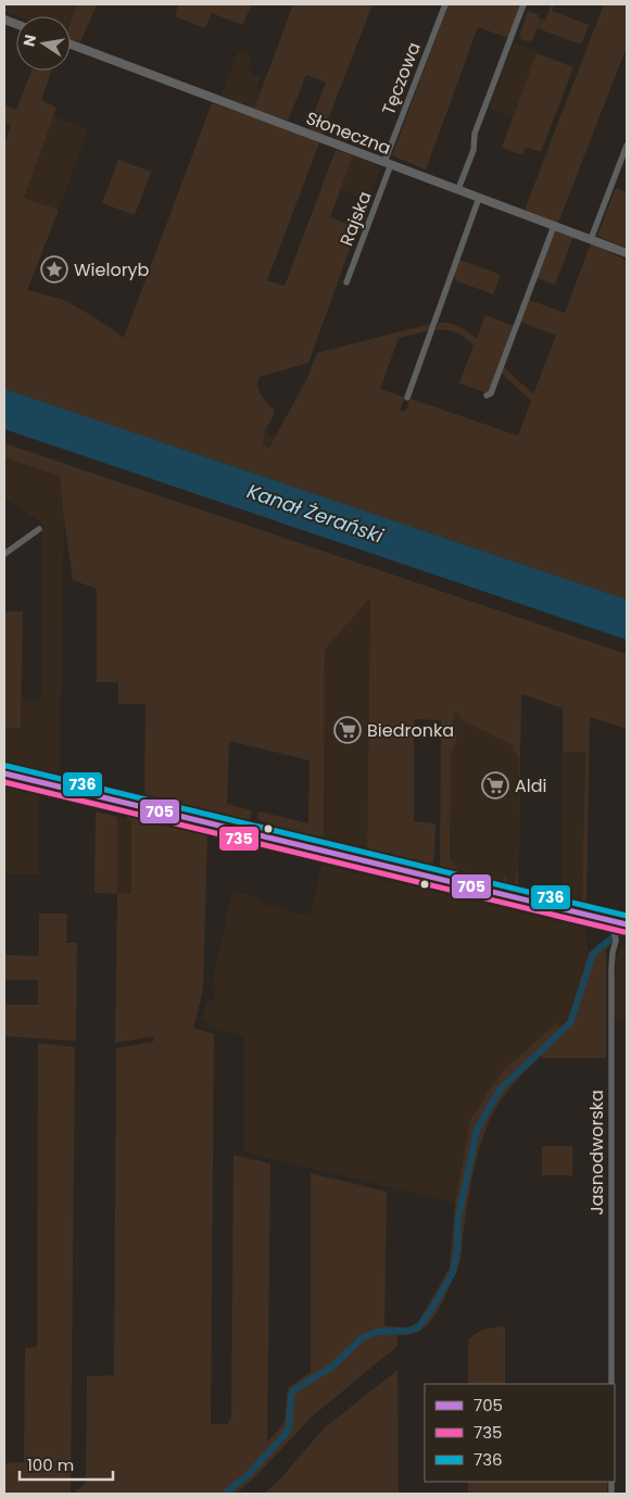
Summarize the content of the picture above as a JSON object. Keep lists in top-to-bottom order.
{
  "streets": {
    "main road": ["Słoneczna"],
    "street": ["Tęczowa", "Rajska", "Jasnodworska"]
  },
  "crossings": [
    ["Tęczowa", "Słoneczna"],
    ["Tęczowa", "Rajska"],
    ["Słoneczna", "Rajska"]
  ],
  "water": ["Kanał Żerański"],
  "places": {
    "place": ["Wieloryb"],
    "supermarket": ["Biedronka", "Aldi"]
  },
  "lines": ["transit line 736", "transit line 705", "transit line 735"],
  "legend": ["705", "735", "736"],
  "scale_bar": "100 m",
  "north": "left"
}
